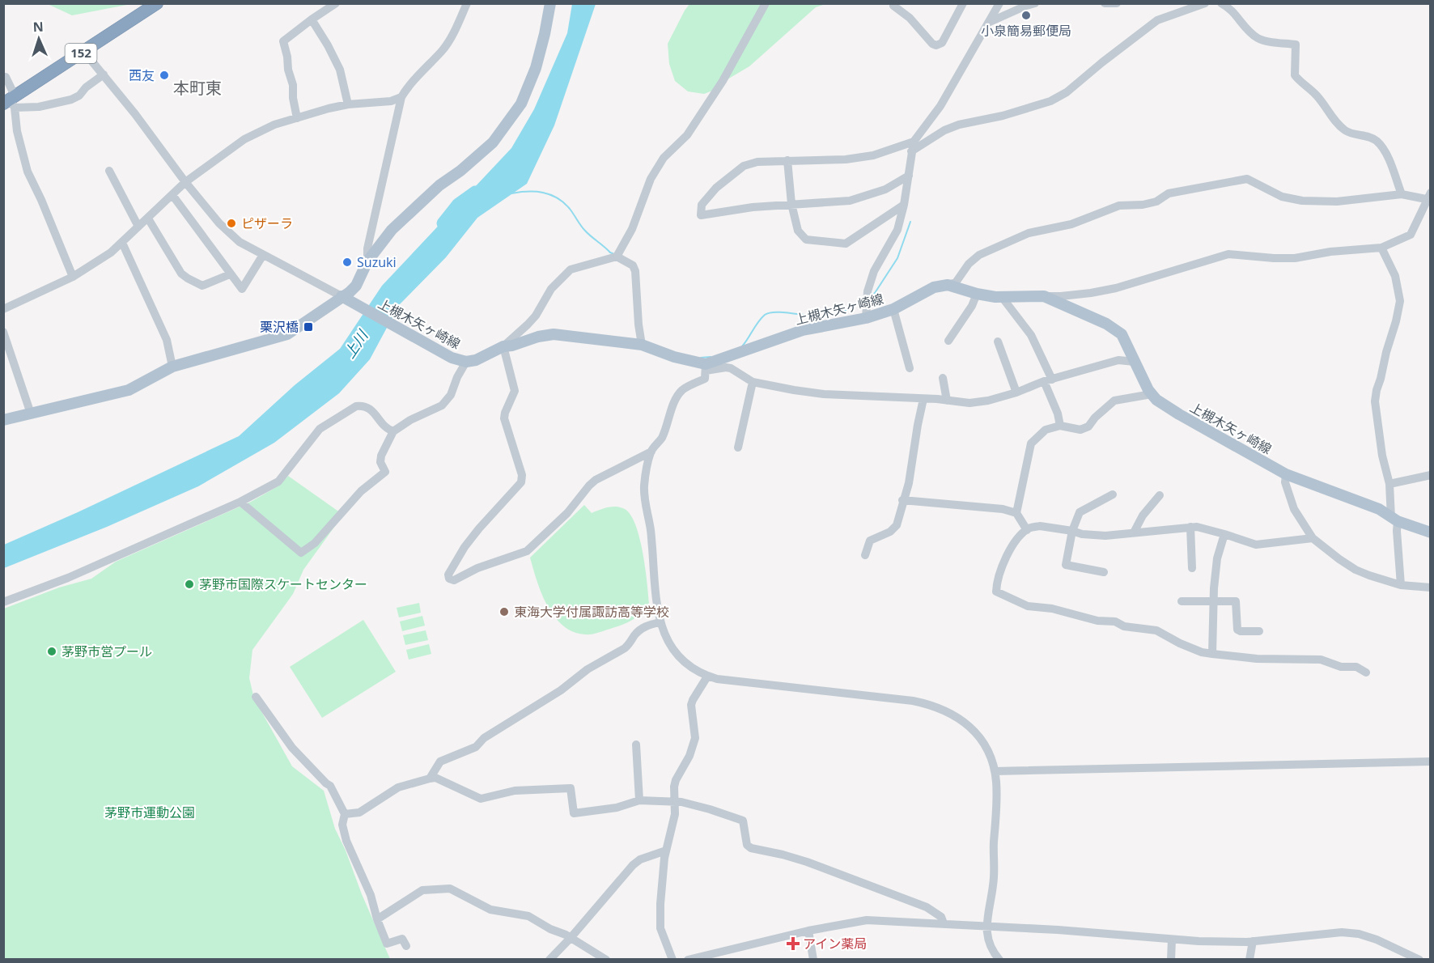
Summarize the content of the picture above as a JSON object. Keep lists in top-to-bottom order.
{
  "streets": {
    "highway": ["152"],
    "main road": ["上槻木矢ヶ崎線"]
  },
  "districts": ["本町東"],
  "water": ["上川"],
  "parks": ["茅野市運動公園"],
  "places": {
    "other": [
      "小泉簡易郵便局",
      "西友",
      "ピザーラ",
      "Suzuki",
      "茅野市国際スケートセンター",
      "東海大学付属諏訪高等学校",
      "茅野市営プール"
    ],
    "transit": ["栗沢橋"],
    "health": ["アイン薬局"]
  },
  "north": "top"
}
